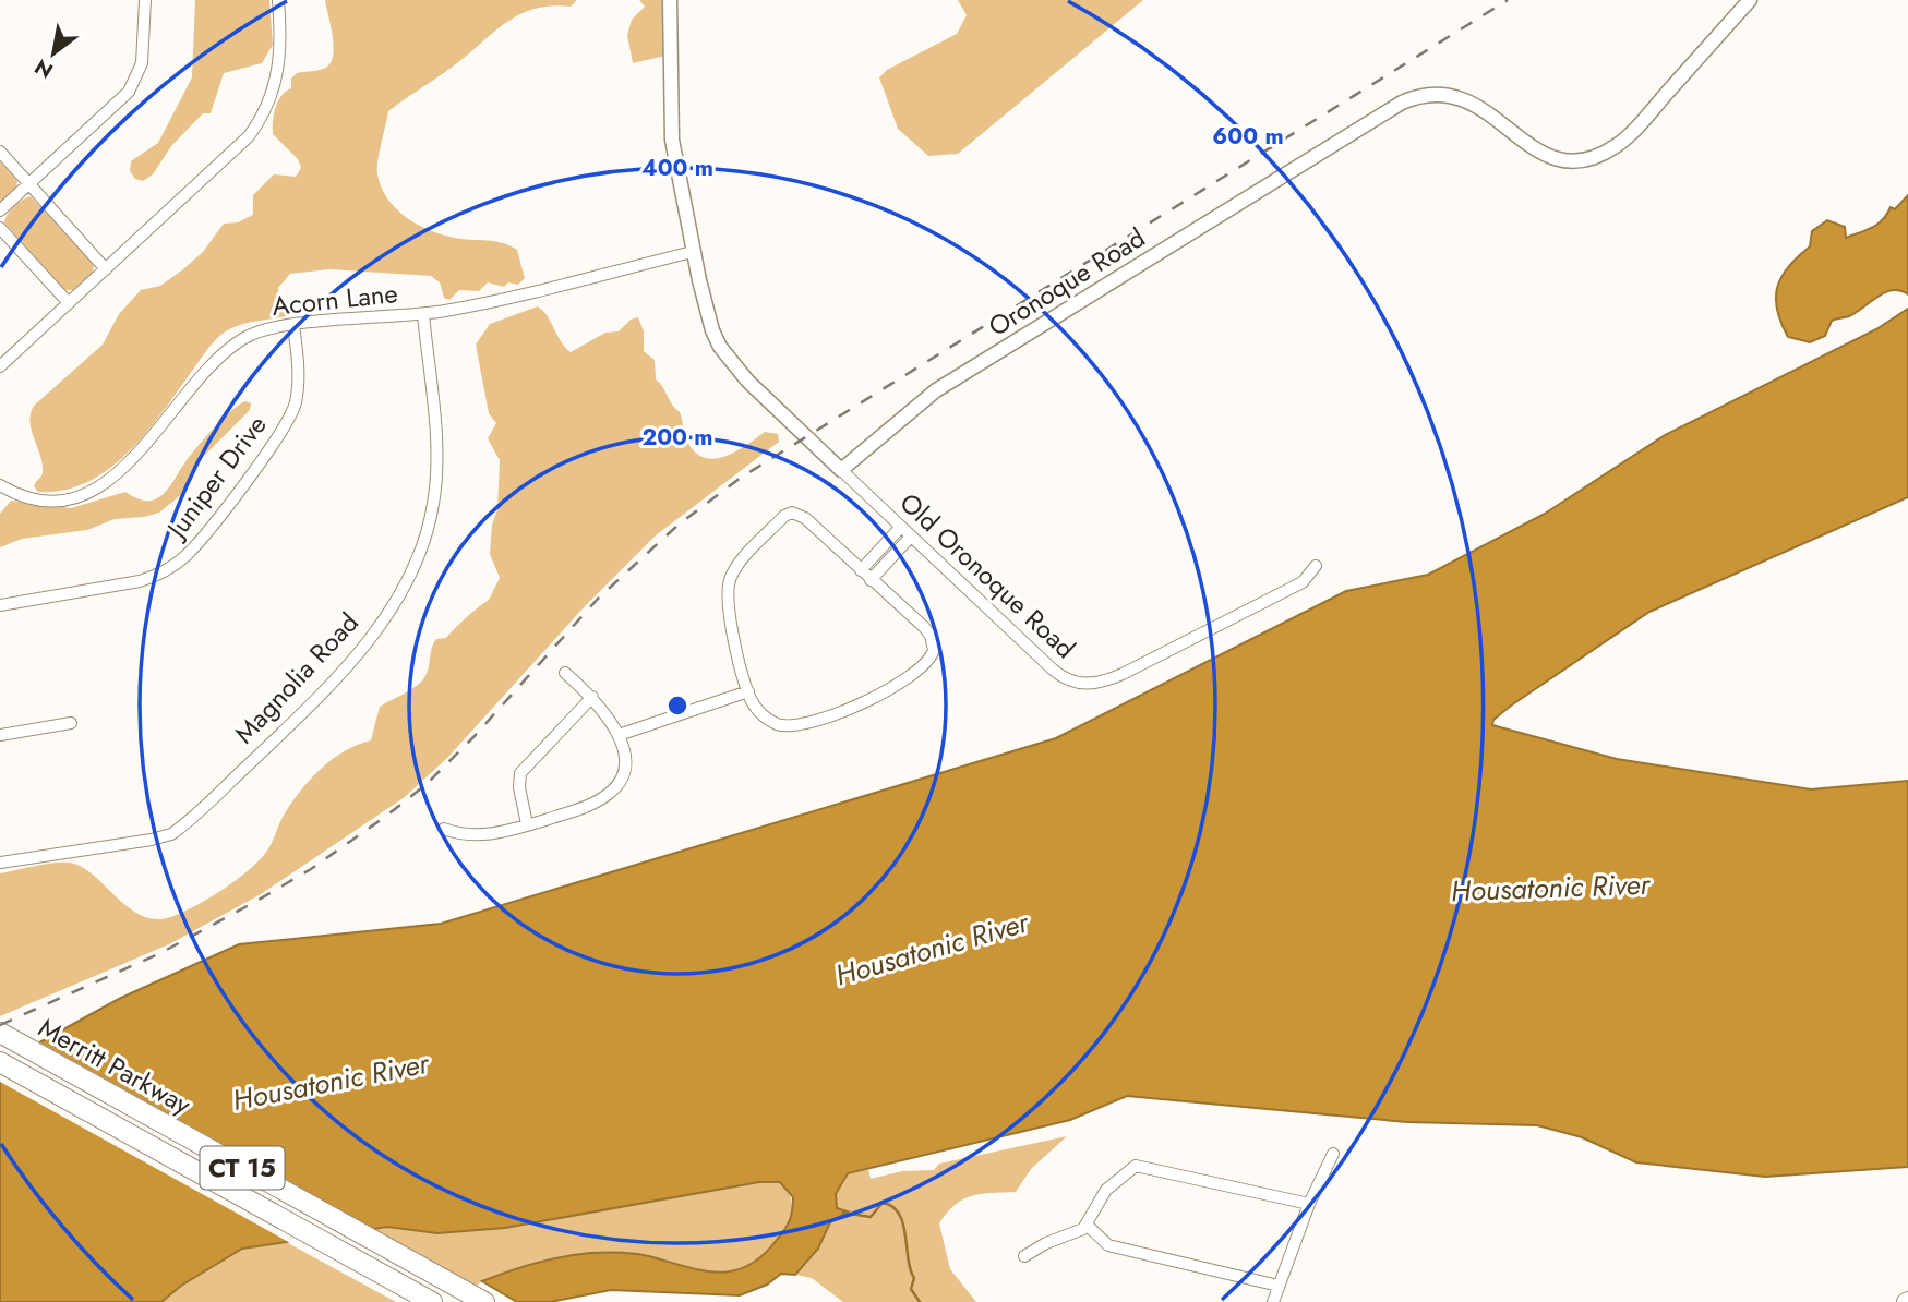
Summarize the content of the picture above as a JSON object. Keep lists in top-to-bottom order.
{
  "streets": {
    "highway": ["Merritt Parkway", "CT 15"],
    "street": [
      "Oronoque Road",
      "Acorn Lane",
      "Juniper Drive",
      "Old Oronoque Road",
      "Magnolia Road"
    ]
  },
  "crossings": [
    ["Oronoque Road", "Old Oronoque Road"],
    ["Acorn Lane", "Juniper Drive"],
    ["Acorn Lane", "Magnolia Road"]
  ],
  "water": ["Housatonic River"],
  "north": "bottom left",
  "rings": ["600 m", "400 m", "200 m"]
}
